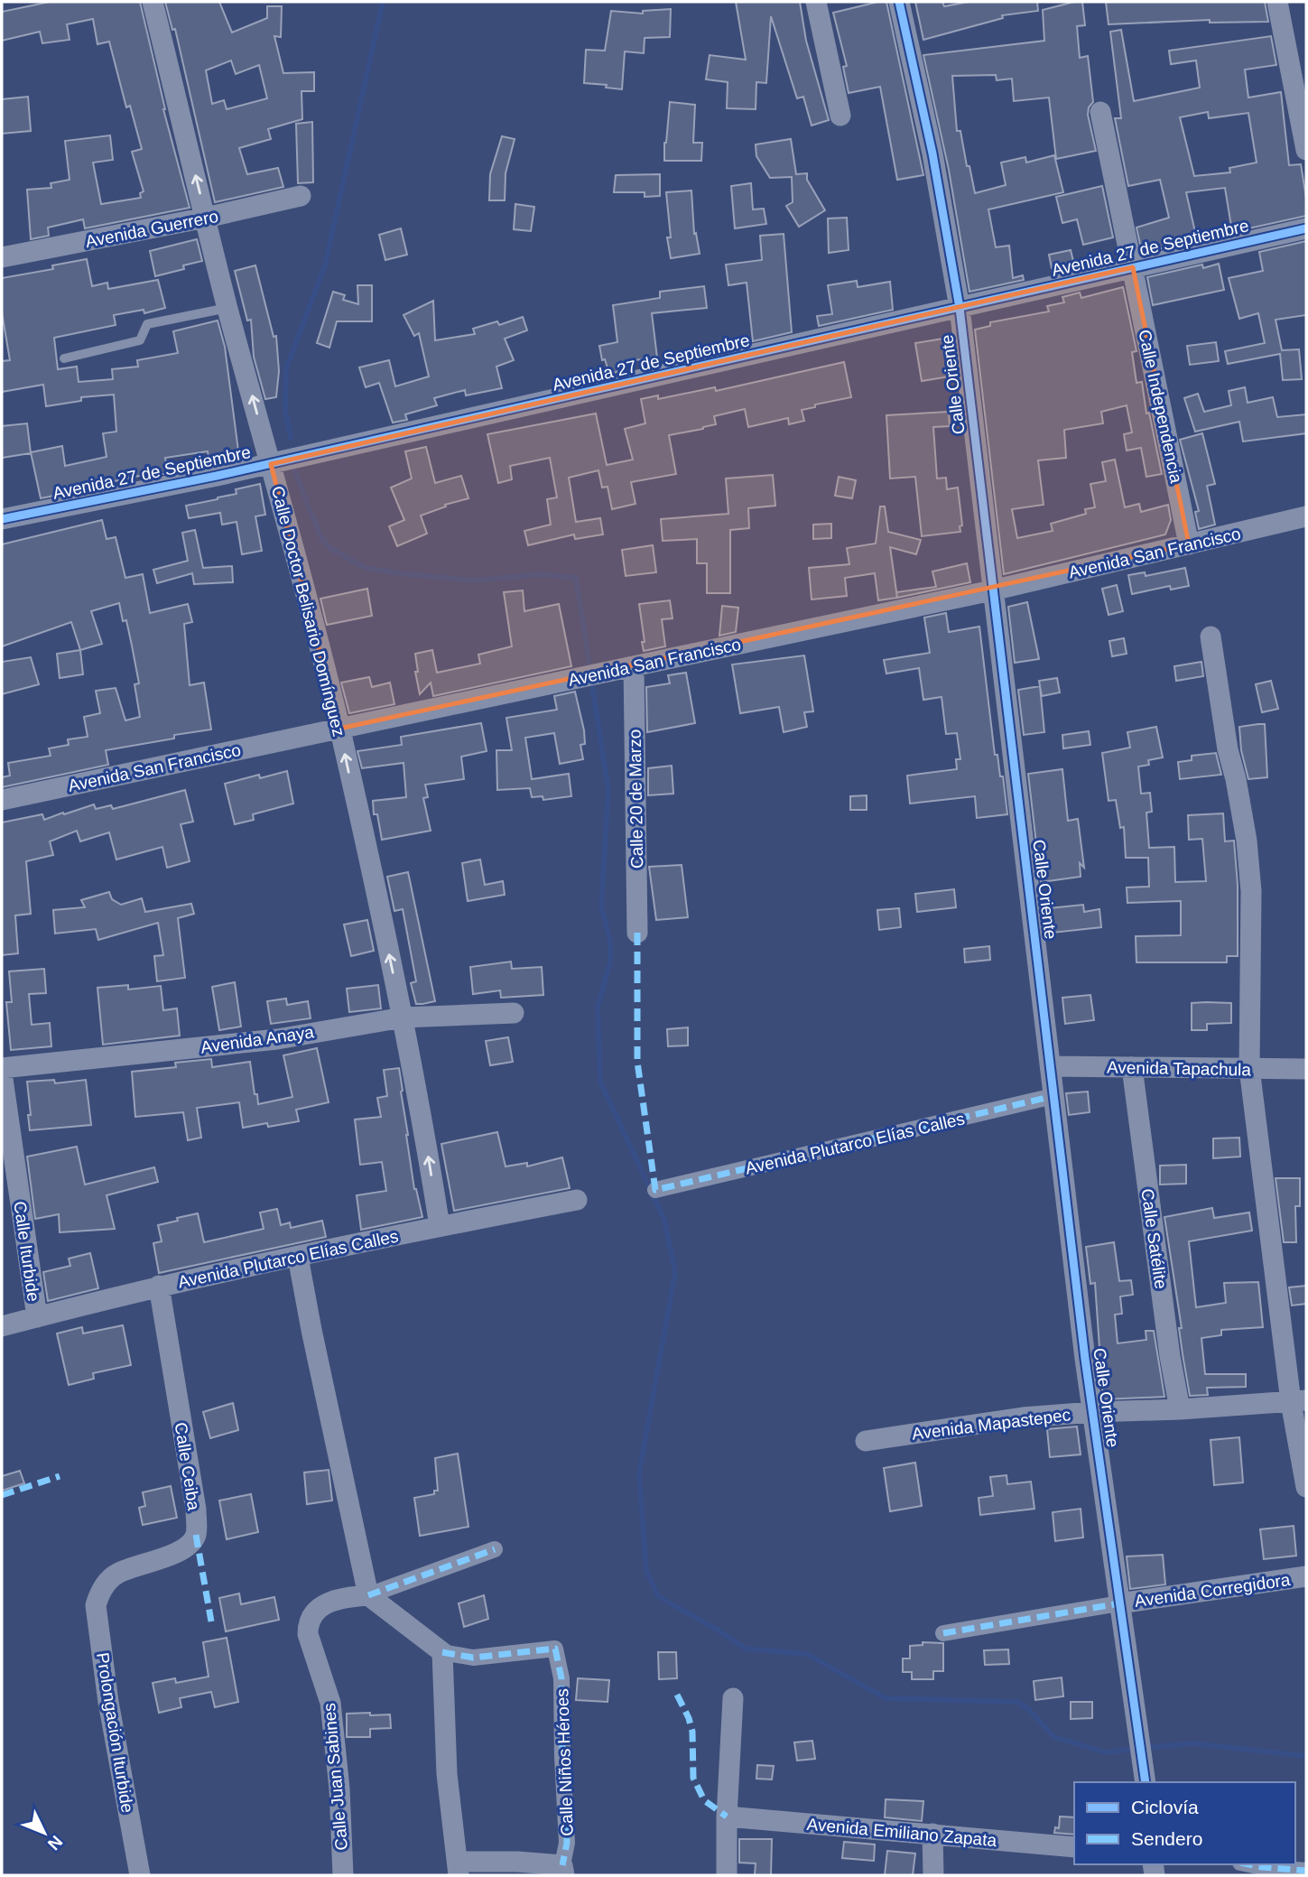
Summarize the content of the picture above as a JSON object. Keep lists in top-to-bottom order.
{
  "streets": {
    "street": [
      "Avenida Guerrero",
      "Avenida 27 de Septiembre",
      "Calle Oriente",
      "Calle Independencia",
      "Avenida San Francisco",
      "Calle Doctor Belisario Domínguez",
      "Calle 20 de Marzo",
      "Avenida Anaya",
      "Avenida Tapachula",
      "Avenida Plutarco Elías Calles",
      "Calle Satélite",
      "Calle Iturbide",
      "Avenida Mapastepec",
      "Calle Ceiba",
      "Avenida Corregidora",
      "Prolongación Iturbide",
      "Calle Niños Héroes",
      "Calle Juan Sabines",
      "Avenida Emiliano Zapata"
    ]
  },
  "crossings": [
    ["Avenida Guerrero", "Calle Doctor Belisario Domínguez"],
    ["Avenida 27 de Septiembre", "Calle Oriente"],
    ["Avenida 27 de Septiembre", "Calle Independencia"],
    ["Avenida 27 de Septiembre", "Calle Doctor Belisario Domínguez"],
    ["Calle Oriente", "Avenida San Francisco"],
    ["Calle Oriente", "Avenida Tapachula"],
    ["Calle Oriente", "Avenida Plutarco Elías Calles"],
    ["Calle Oriente", "Avenida Mapastepec"],
    ["Calle Oriente", "Avenida Corregidora"],
    ["Calle Independencia", "Avenida San Francisco"],
    ["Avenida San Francisco", "Calle Doctor Belisario Domínguez"],
    ["Avenida San Francisco", "Calle 20 de Marzo"],
    ["Calle Doctor Belisario Domínguez", "Avenida Anaya"],
    ["Calle Doctor Belisario Domínguez", "Avenida Plutarco Elías Calles"],
    ["Avenida Tapachula", "Calle Satélite"],
    ["Avenida Plutarco Elías Calles", "Calle Iturbide"],
    ["Avenida Plutarco Elías Calles", "Calle Ceiba"],
    ["Calle Satélite", "Avenida Mapastepec"],
    ["Calle Ceiba", "Prolongación Iturbide"]
  ],
  "one_way": ["Calle Doctor Belisario Domínguez"],
  "legend": ["Ciclovía", "Sendero"],
  "north": "bottom right"
}
